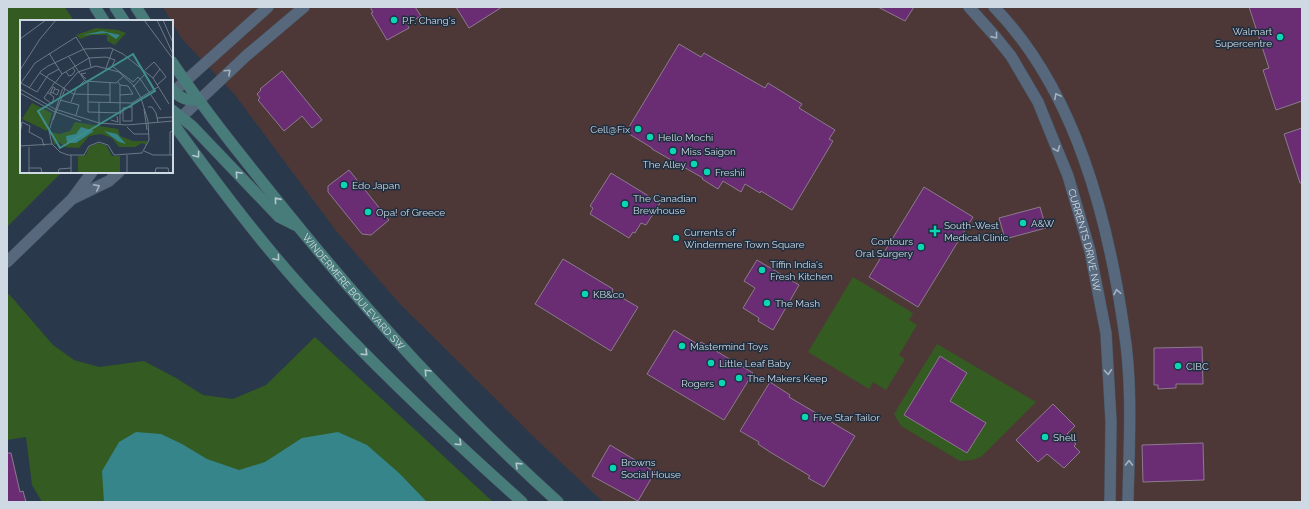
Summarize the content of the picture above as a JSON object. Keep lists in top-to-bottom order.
{
  "streets": {
    "main road": ["WINDERMERE BOULEVARD SW"],
    "street": ["CURRENTS DRIVE NW"]
  },
  "places": {
    "other": [
      "P.F. Chang's",
      "Walmart Supercentre",
      "Cell@Fix",
      "Hello Mochi",
      "Miss Saigon",
      "The Alley",
      "Freshii",
      "Edo Japan",
      "The Canadian Brewhouse",
      "Opa! of Greece",
      "A&W",
      "Currents of Windermere Town Square",
      "Contours Oral Surgery",
      "Tiffin India's Fresh Kitchen",
      "KB&co",
      "The Mash",
      "Mastermind Toys",
      "Little Leaf Baby",
      "CIBC",
      "The Makers Keep",
      "Rogers",
      "Five Star Tailor",
      "Shell",
      "Browns Social House"
    ],
    "health": ["South-West Medical Clinic"]
  }
}
